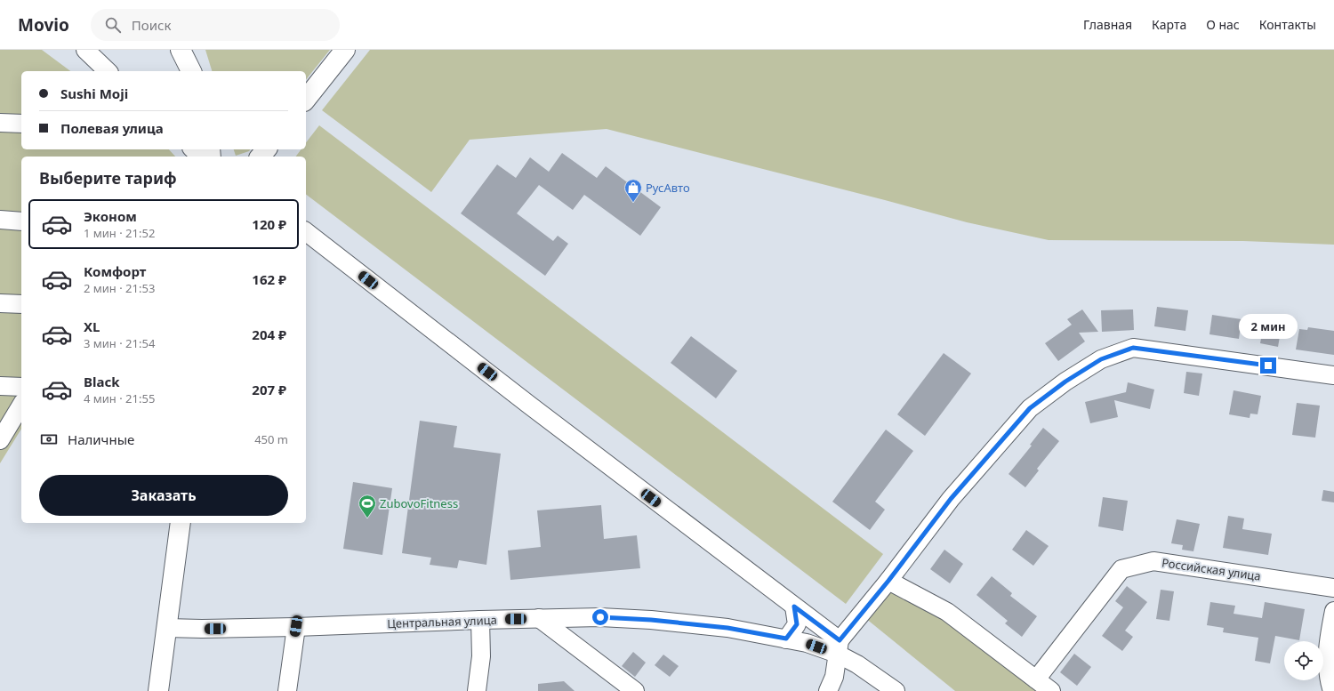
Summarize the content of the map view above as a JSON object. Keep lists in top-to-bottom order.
{
  "streets": {
    "street": ["Российская улица", "Центральная улица"]
  },
  "places": {
    "shop": ["РусАвто"],
    "sports": ["ZubovoFitness"]
  },
  "page": {
    "header": "Movio",
    "search": "Поиск",
    "nav": [
      "Главная",
      "Карта",
      "О нас",
      "Контакты"
    ],
    "banner": ["Sushi Moji", "Полевая улица"],
    "heading": "Выберите тариф",
    "list": [
      {
        "name": "Эконом",
        "note": "1 мин · 21:52",
        "value": "120 ₽"
      },
      {
        "name": "Комфорт",
        "note": "2 мин · 21:53",
        "value": "162 ₽"
      },
      {
        "name": "XL",
        "note": "3 мин · 21:54",
        "value": "204 ₽"
      },
      {
        "name": "Black",
        "note": "4 мин · 21:55",
        "value": "207 ₽"
      }
    ],
    "bubble": "2 мин",
    "pay": ["Наличные", "450 m"],
    "buttons": "Заказать"
  }
}
